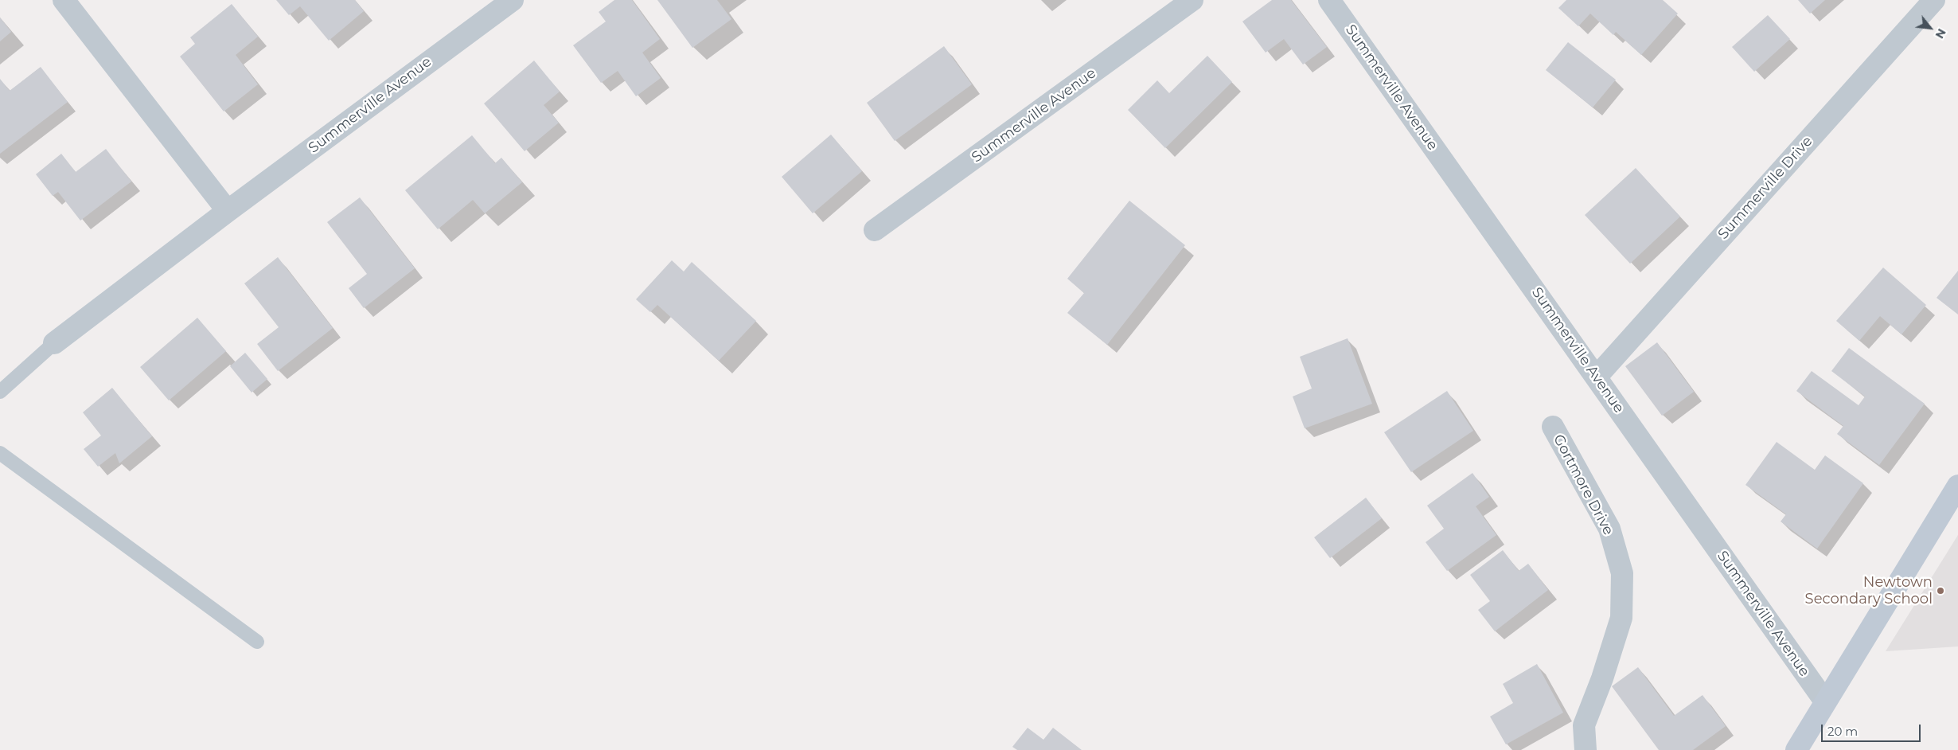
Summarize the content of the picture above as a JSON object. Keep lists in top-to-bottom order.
{
  "streets": {
    "street": ["Summerville Avenue", "Summerville Drive", "Gortmore Drive"]
  },
  "crossings": [
    ["Summerville Avenue", "Summerville Drive"]
  ],
  "places": ["Newtown Secondary School"],
  "scale_bar": "20 m",
  "north": "bottom right"
}
